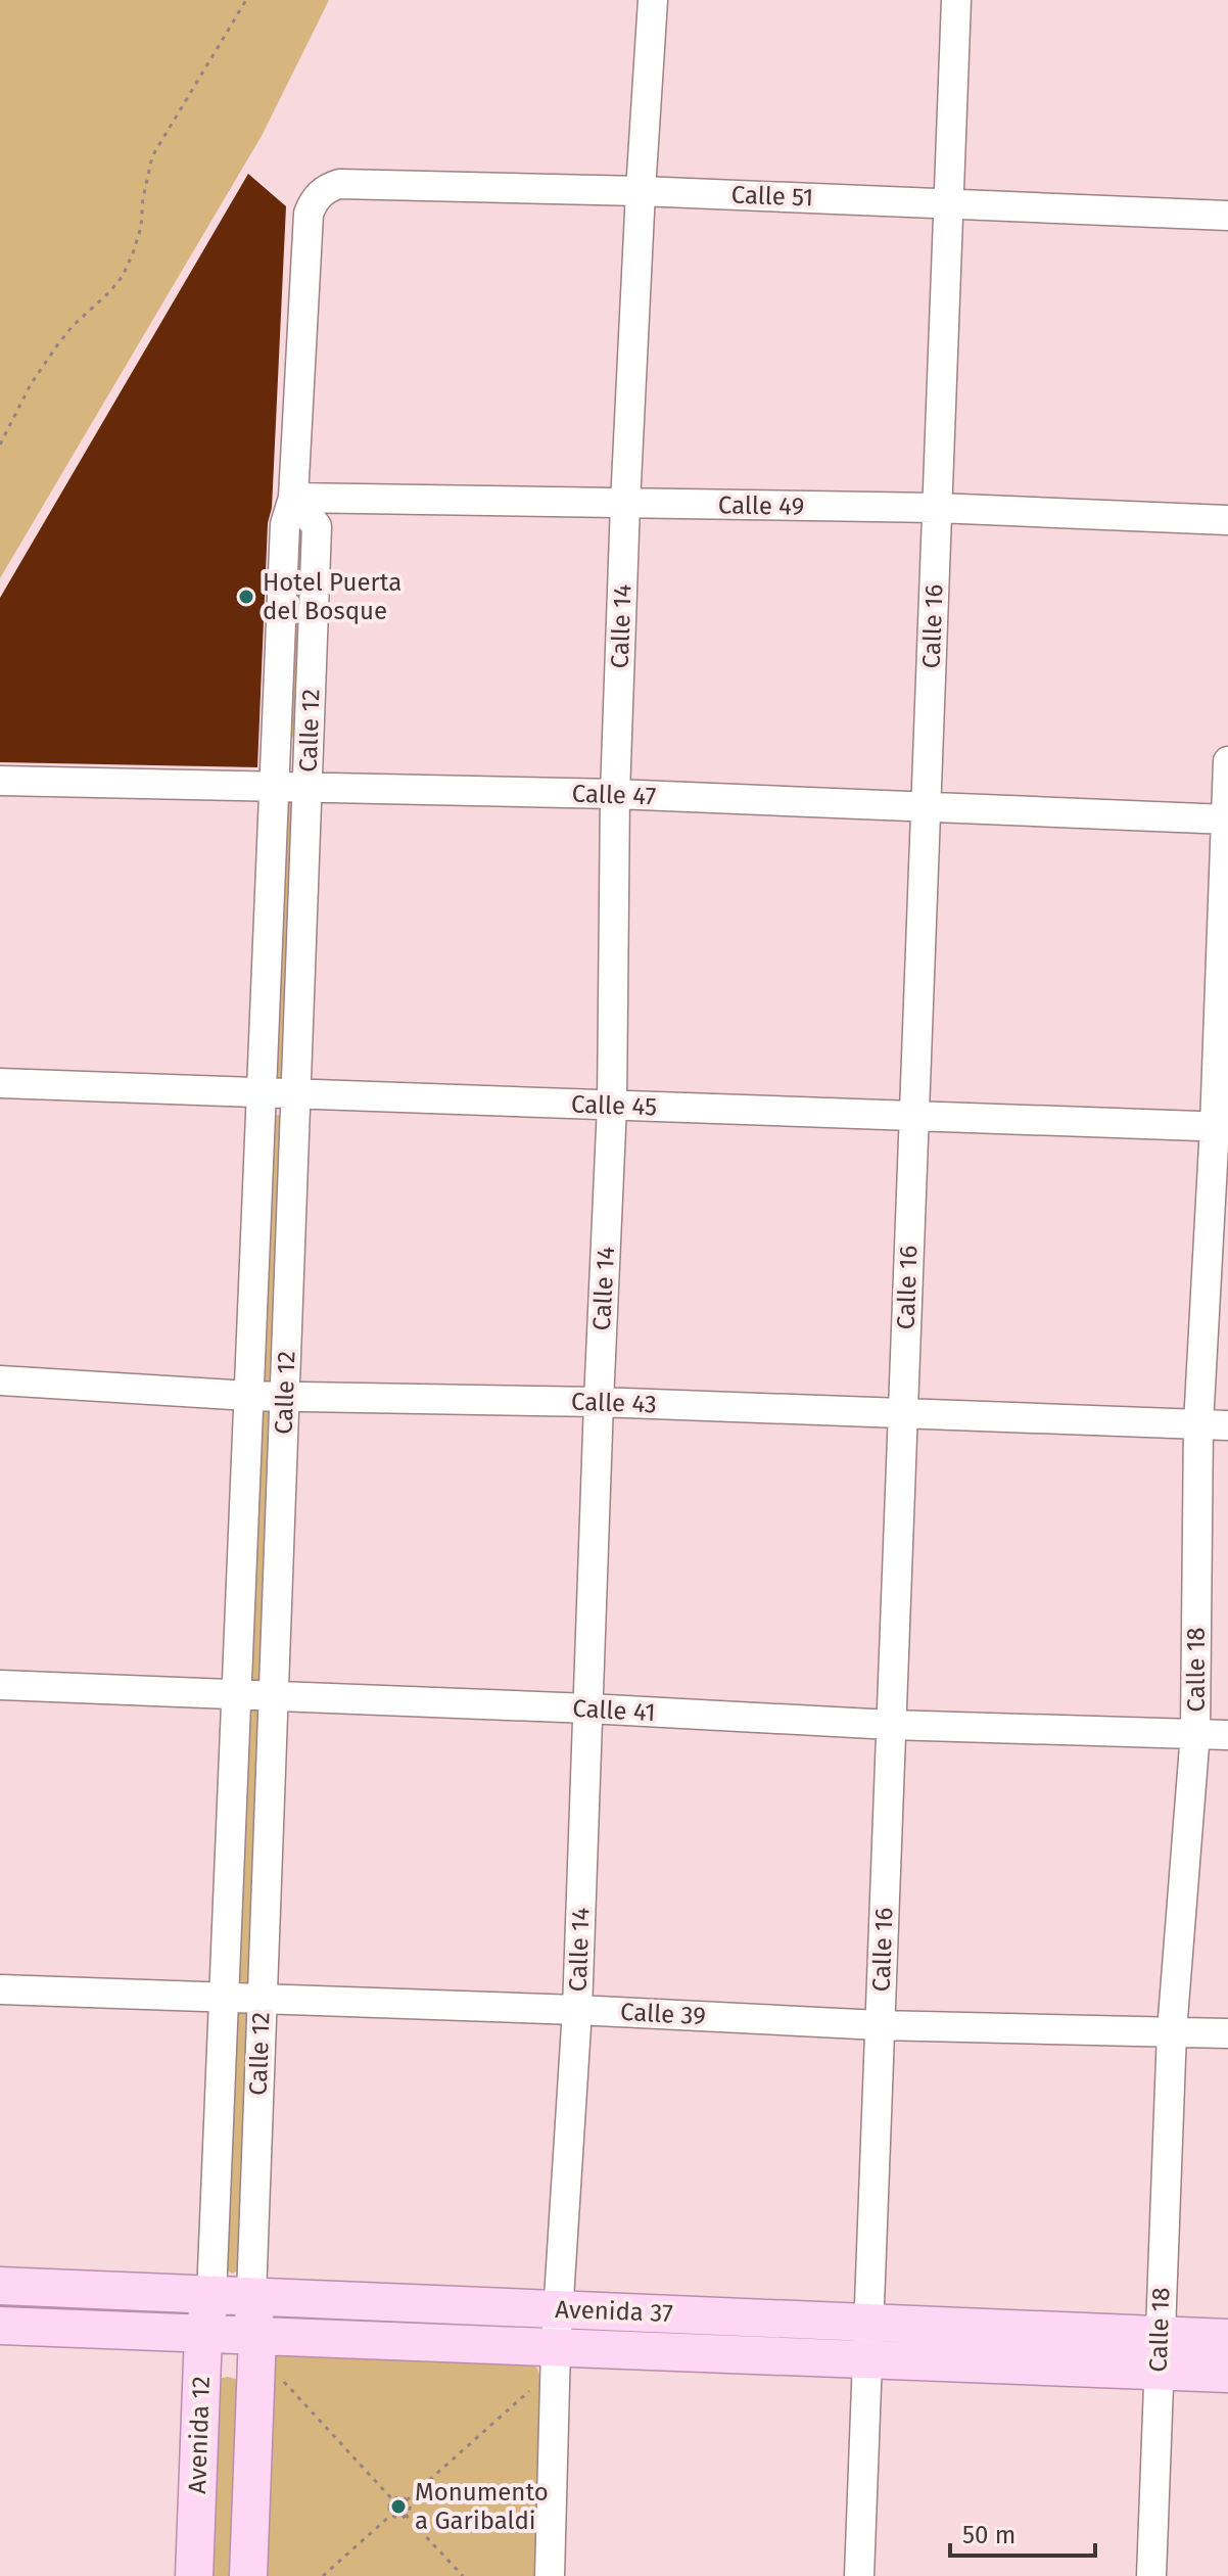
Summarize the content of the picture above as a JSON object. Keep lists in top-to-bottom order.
{
  "streets": {
    "main road": ["Avenida 37", "Avenida 12"],
    "street": [
      "Calle 51",
      "Calle 49",
      "Calle 14",
      "Calle 16",
      "Calle 12",
      "Calle 47",
      "Calle 45",
      "Calle 43",
      "Calle 18",
      "Calle 41",
      "Calle 39"
    ]
  },
  "crossings": [
    ["Calle 51", "Calle 14"],
    ["Calle 51", "Calle 16"],
    ["Calle 51", "Calle 12"],
    ["Calle 49", "Calle 14"],
    ["Calle 49", "Calle 16"],
    ["Calle 49", "Calle 12"],
    ["Calle 14", "Calle 47"],
    ["Calle 14", "Calle 45"],
    ["Calle 14", "Calle 43"],
    ["Calle 14", "Calle 41"],
    ["Calle 14", "Calle 39"],
    ["Calle 14", "Avenida 37"],
    ["Calle 16", "Calle 47"],
    ["Calle 16", "Calle 45"],
    ["Calle 16", "Calle 43"],
    ["Calle 16", "Calle 41"],
    ["Calle 16", "Calle 39"],
    ["Calle 16", "Avenida 37"],
    ["Calle 12", "Calle 47"],
    ["Calle 12", "Calle 45"],
    ["Calle 12", "Calle 43"],
    ["Calle 12", "Calle 41"],
    ["Calle 12", "Calle 39"],
    ["Calle 12", "Avenida 37"],
    ["Calle 12", "Avenida 12"],
    ["Calle 47", "Calle 18"],
    ["Calle 45", "Calle 18"],
    ["Calle 43", "Calle 18"],
    ["Calle 18", "Calle 41"],
    ["Calle 18", "Calle 39"],
    ["Calle 18", "Avenida 37"],
    ["Avenida 37", "Avenida 12"]
  ],
  "places": ["Hotel Puerta del Bosque", "Monumento a Garibaldi"],
  "scale_bar": "50 m"
}
